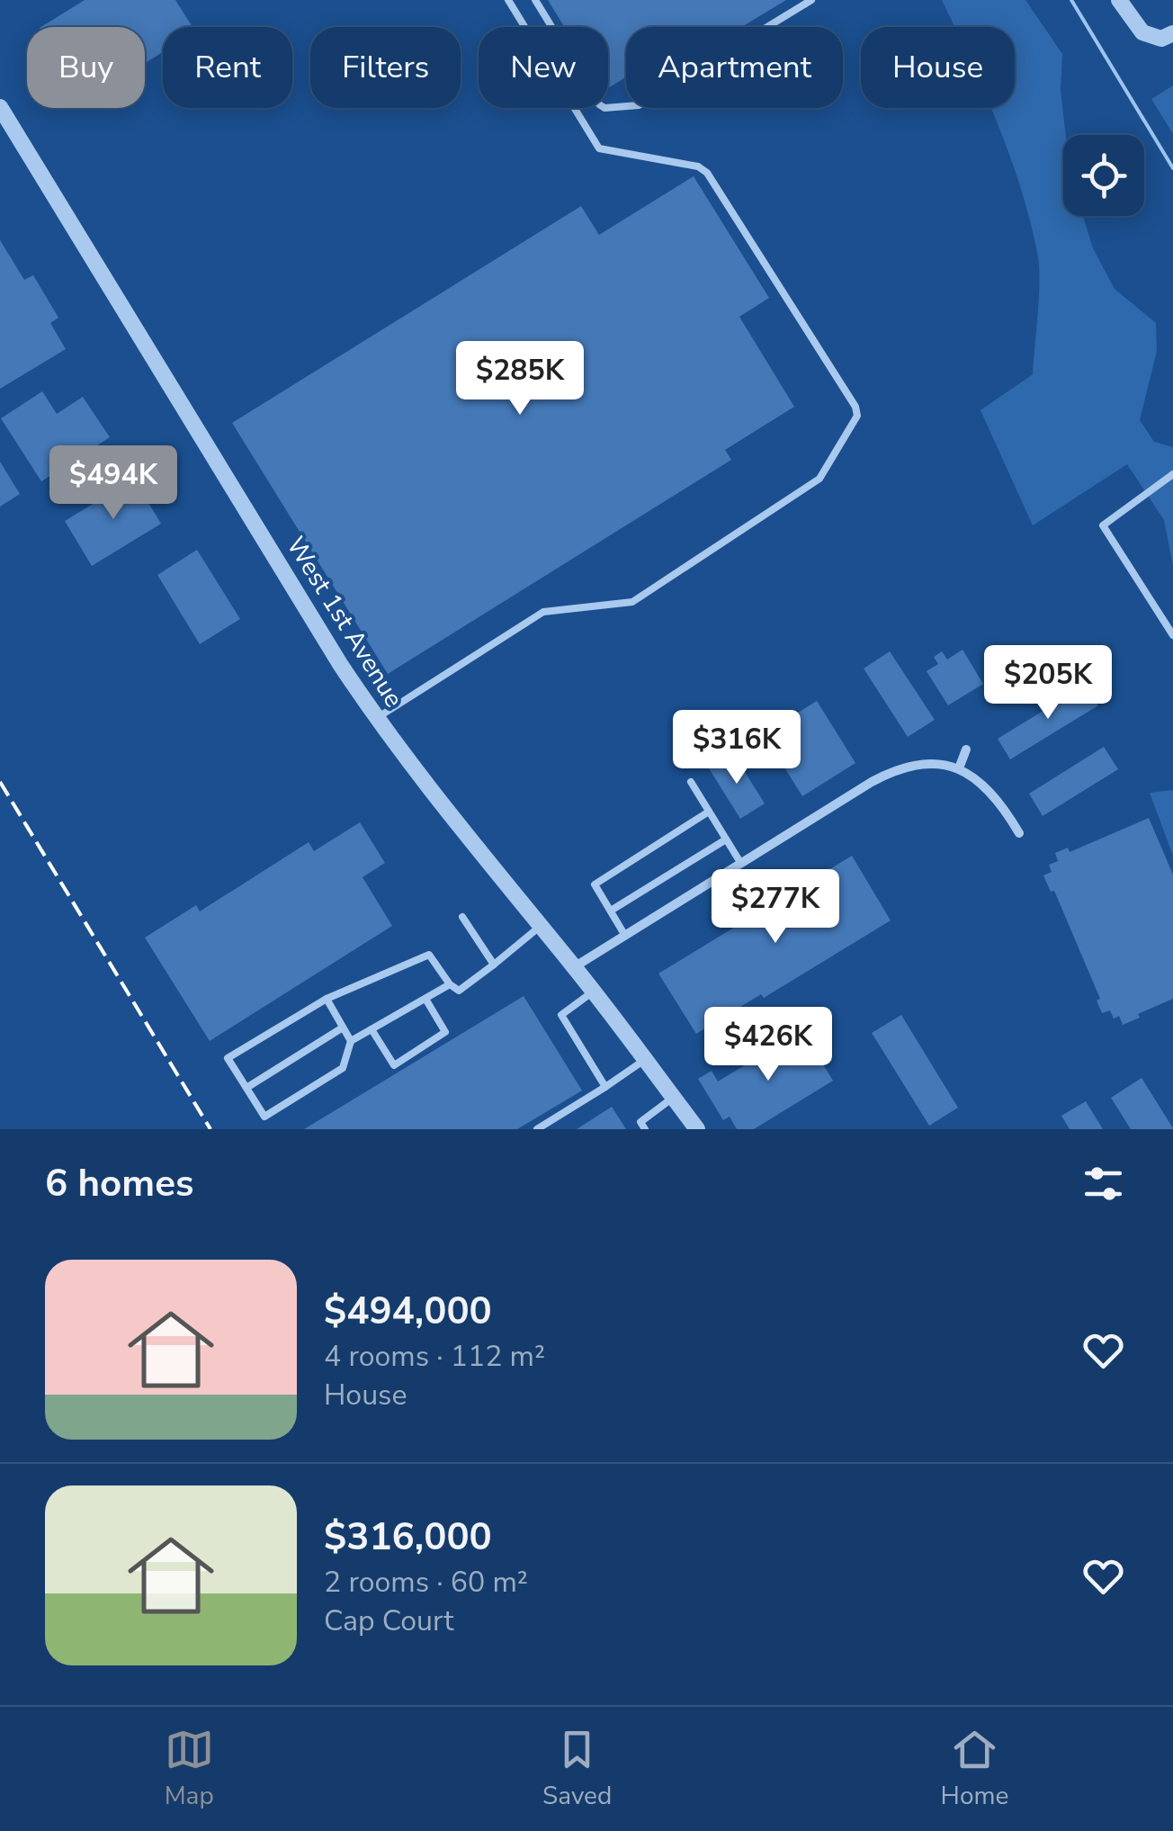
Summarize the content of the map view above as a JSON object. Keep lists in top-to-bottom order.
{
  "streets": {
    "street": ["West 1st Avenue"]
  },
  "page": {
    "chip": [
      "Buy",
      "Rent",
      "Filters",
      "New",
      "Apartment",
      "House"
    ],
    "price": [
      "$285K",
      "$494K",
      "$205K",
      "$316K",
      "$277K",
      "$426K"
    ],
    "heading": "6 homes",
    "list": [
      {
        "name": "$494,000",
        "note": "4 rooms · 112 m² · House"
      },
      {
        "name": "$316,000",
        "note": "2 rooms · 60 m² · Cap Court"
      }
    ],
    "tabs": ["Map", "Saved", "Home"]
  }
}
